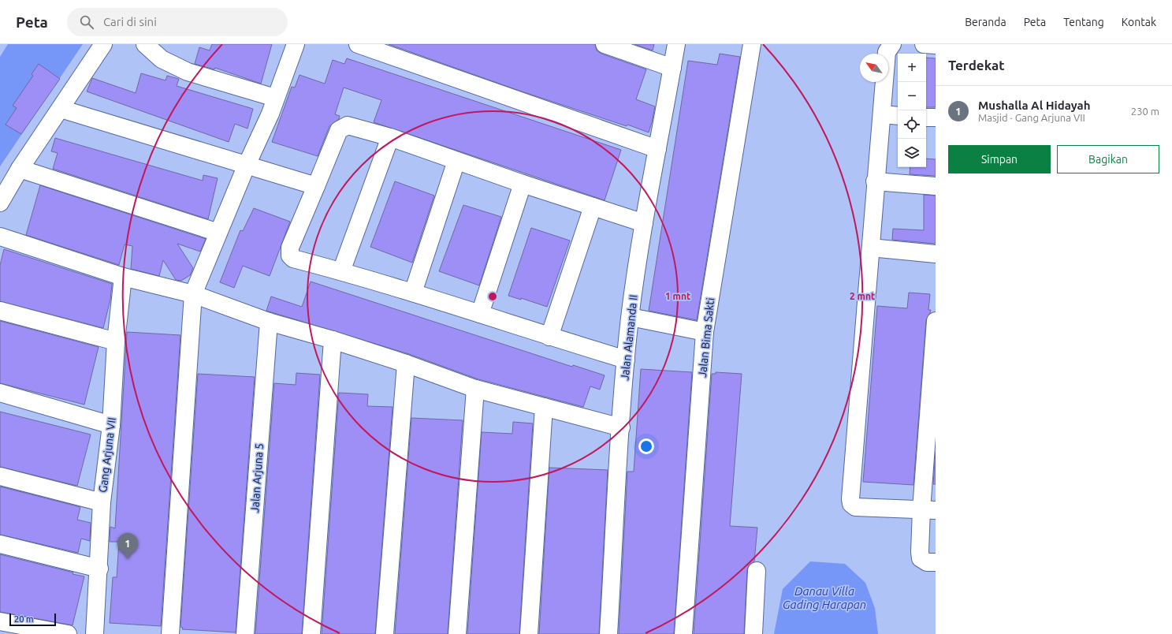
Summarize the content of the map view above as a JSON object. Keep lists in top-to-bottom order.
{
  "streets": {
    "street": [
      "Jalan Alamanda II",
      "Jalan Bima Sakti",
      "Gang Arjuna VII",
      "Jalan Arjuna 5"
    ]
  },
  "water": ["Danau Villa Gading Harapan"],
  "scale_bar": "20 m",
  "north": "top left",
  "page": {
    "header": "Peta",
    "search": "Cari di sini",
    "nav": [
      "Beranda",
      "Peta",
      "Tentang",
      "Kontak"
    ],
    "heading": "Terdekat",
    "map_buttons": ["+", "−"],
    "list": [
      {
        "mark": "1",
        "name": "Mushalla Al Hidayah",
        "note": "Masjid · Gang Arjuna VII",
        "value": "230 m"
      }
    ],
    "buttons": ["Simpan", "Bagikan"],
    "pins": "1",
    "scale": "20 m"
  },
  "rings": ["1 mnt", "2 mnt"]
}
